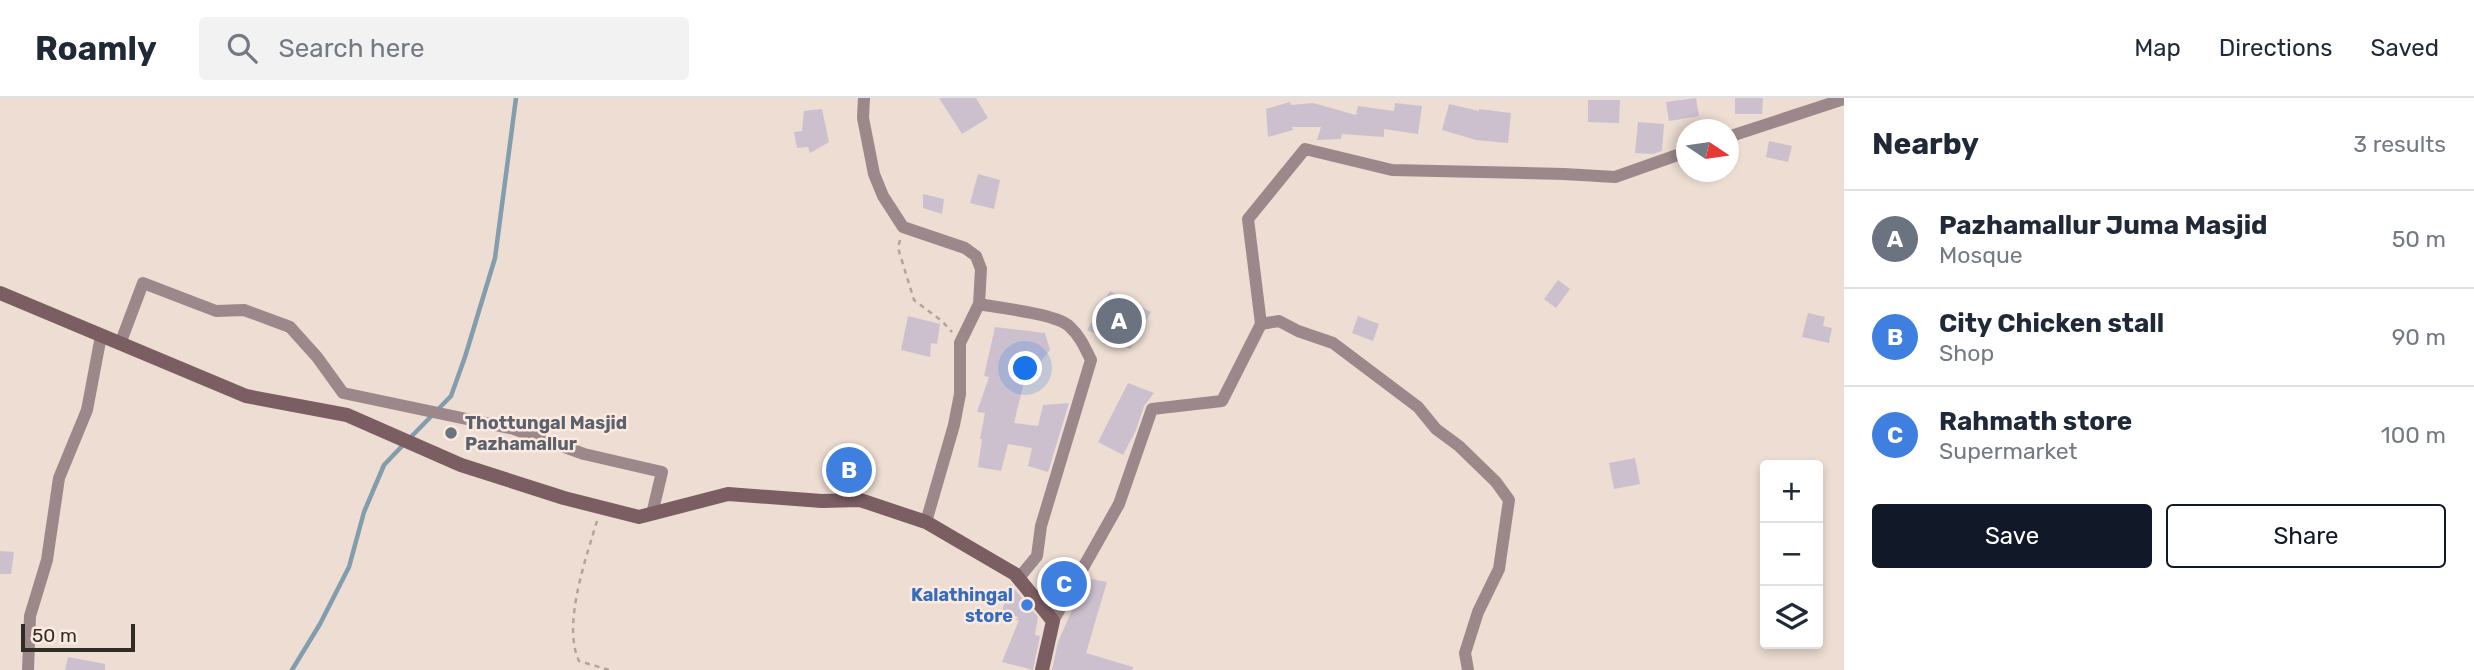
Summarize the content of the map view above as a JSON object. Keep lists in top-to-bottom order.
{
  "places": ["Thottungal Masjid Pazhamallur", "Kalathingal store"],
  "scale_bar": "50 m",
  "north": "right",
  "page": {
    "header": "Roamly",
    "search": "Search here",
    "nav": ["Map", "Directions", "Saved"],
    "heading": ["Nearby", "3 results"],
    "list": [
      {
        "mark": "A",
        "name": "Pazhamallur Juma Masjid",
        "note": "Mosque",
        "value": "50 m"
      },
      {
        "mark": "B",
        "name": "City Chicken stall",
        "note": "Shop",
        "value": "90 m"
      },
      {
        "mark": "C",
        "name": "Rahmath store",
        "note": "Supermarket",
        "value": "100 m"
      }
    ],
    "pins": ["A", "B", "C"],
    "map_buttons": ["+", "−"],
    "buttons": ["Save", "Share"],
    "scale": "50 m"
  }
}
